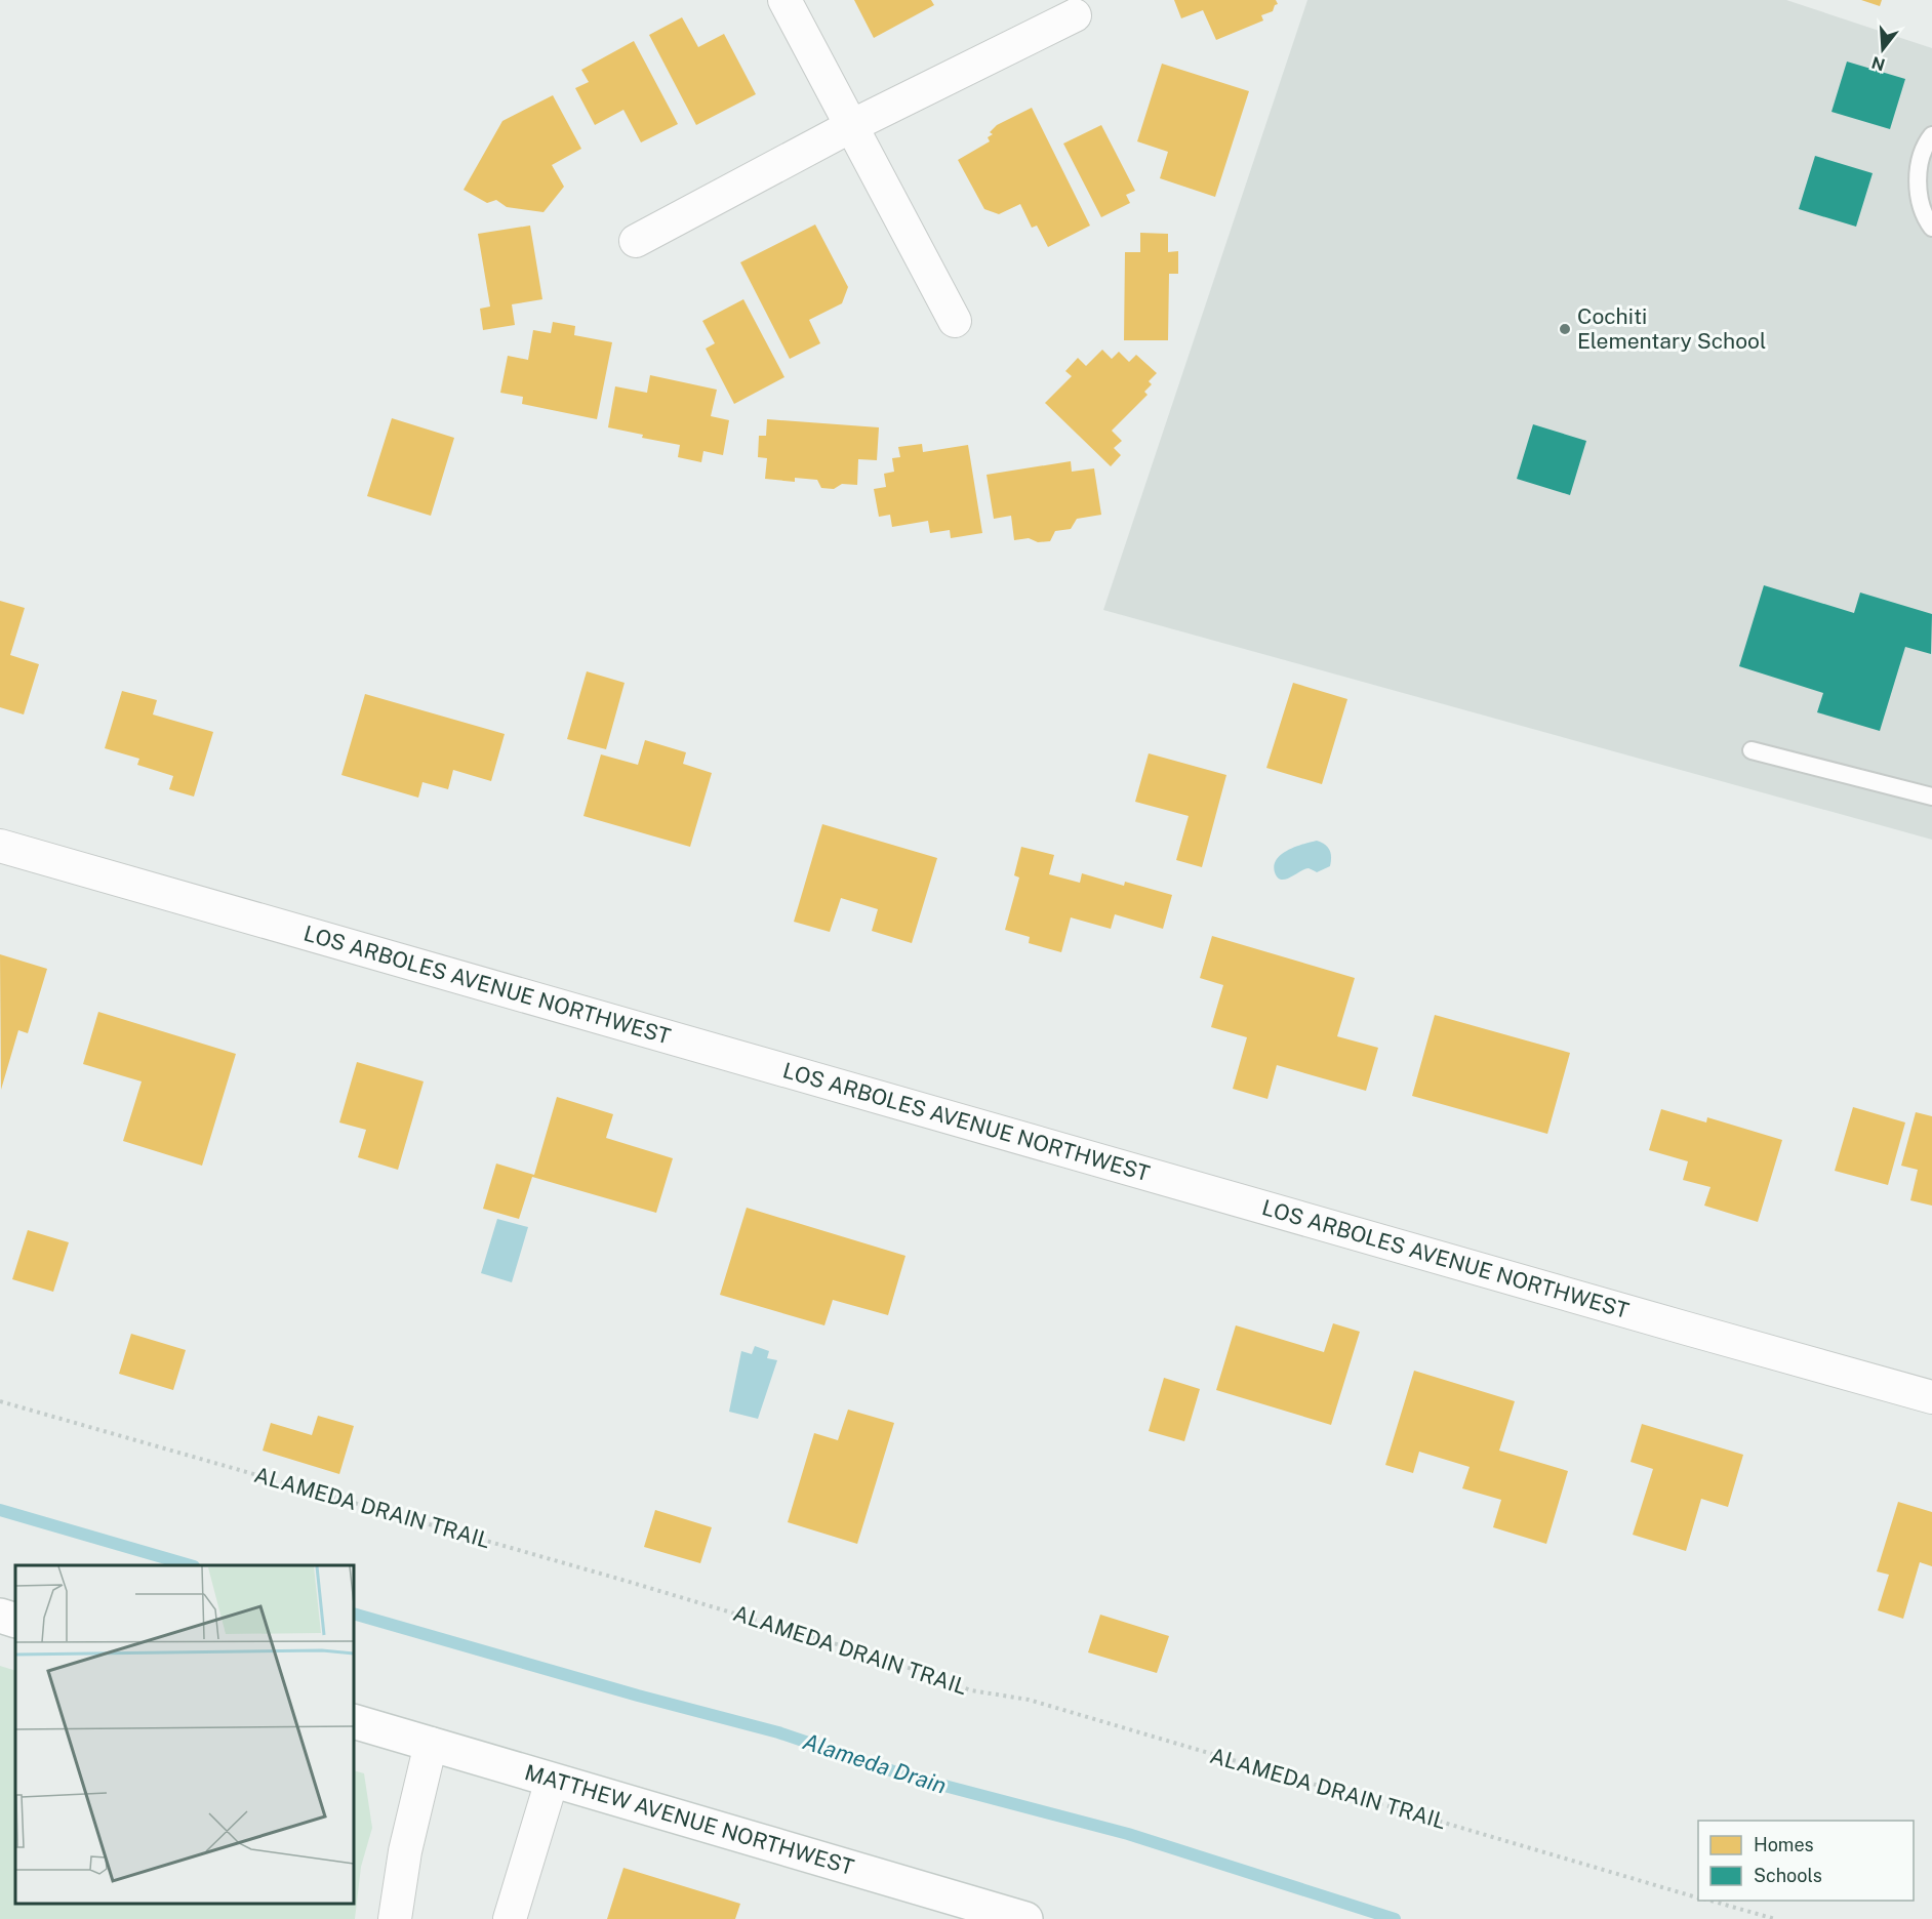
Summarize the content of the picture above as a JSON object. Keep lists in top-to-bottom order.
{
  "streets": {
    "street": ["LOS ARBOLES AVENUE NORTHWEST", "MATTHEW AVENUE NORTHWEST"],
    "path": ["ALAMEDA DRAIN TRAIL"]
  },
  "water": ["Alameda Drain"],
  "places": ["Cochiti Elementary School"],
  "legend": ["Homes", "Schools"],
  "north": "bottom"
}
